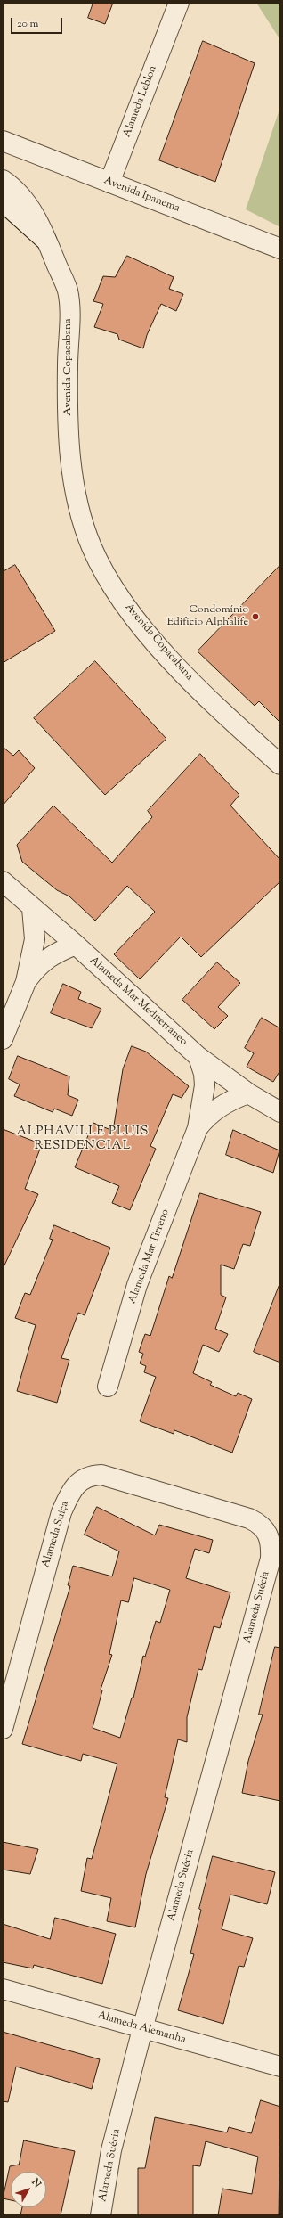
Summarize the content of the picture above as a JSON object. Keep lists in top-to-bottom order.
{
  "streets": {
    "street": [
      "Alameda Leblon",
      "Avenida Ipanema",
      "Avenida Copacabana",
      "Alameda Mar Mediterrâneo",
      "Alameda Mar Tirreno",
      "Alameda Suíça",
      "Alameda Suécia",
      "Alameda Alemanha"
    ]
  },
  "crossings": [
    ["Alameda Leblon", "Avenida Ipanema"],
    ["Alameda Mar Mediterrâneo", "Alameda Mar Tirreno"],
    ["Alameda Suíça", "Alameda Suécia"],
    ["Alameda Suécia", "Alameda Alemanha"]
  ],
  "districts": ["ALPHAVILLE PLUIS RESIDENCIAL"],
  "places": ["Condomínio Edifício Alphalife"],
  "scale_bar": "20 m",
  "north": "top right"
}
